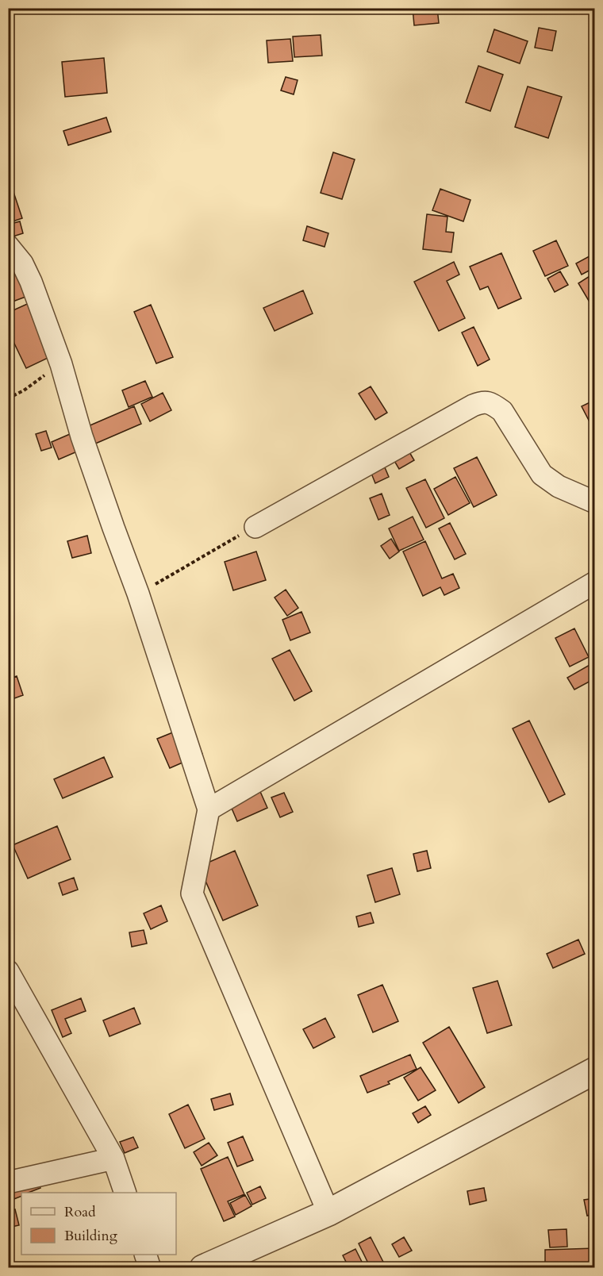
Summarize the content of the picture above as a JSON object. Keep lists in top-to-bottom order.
{
  "legend": ["Road", "Building"]
}
